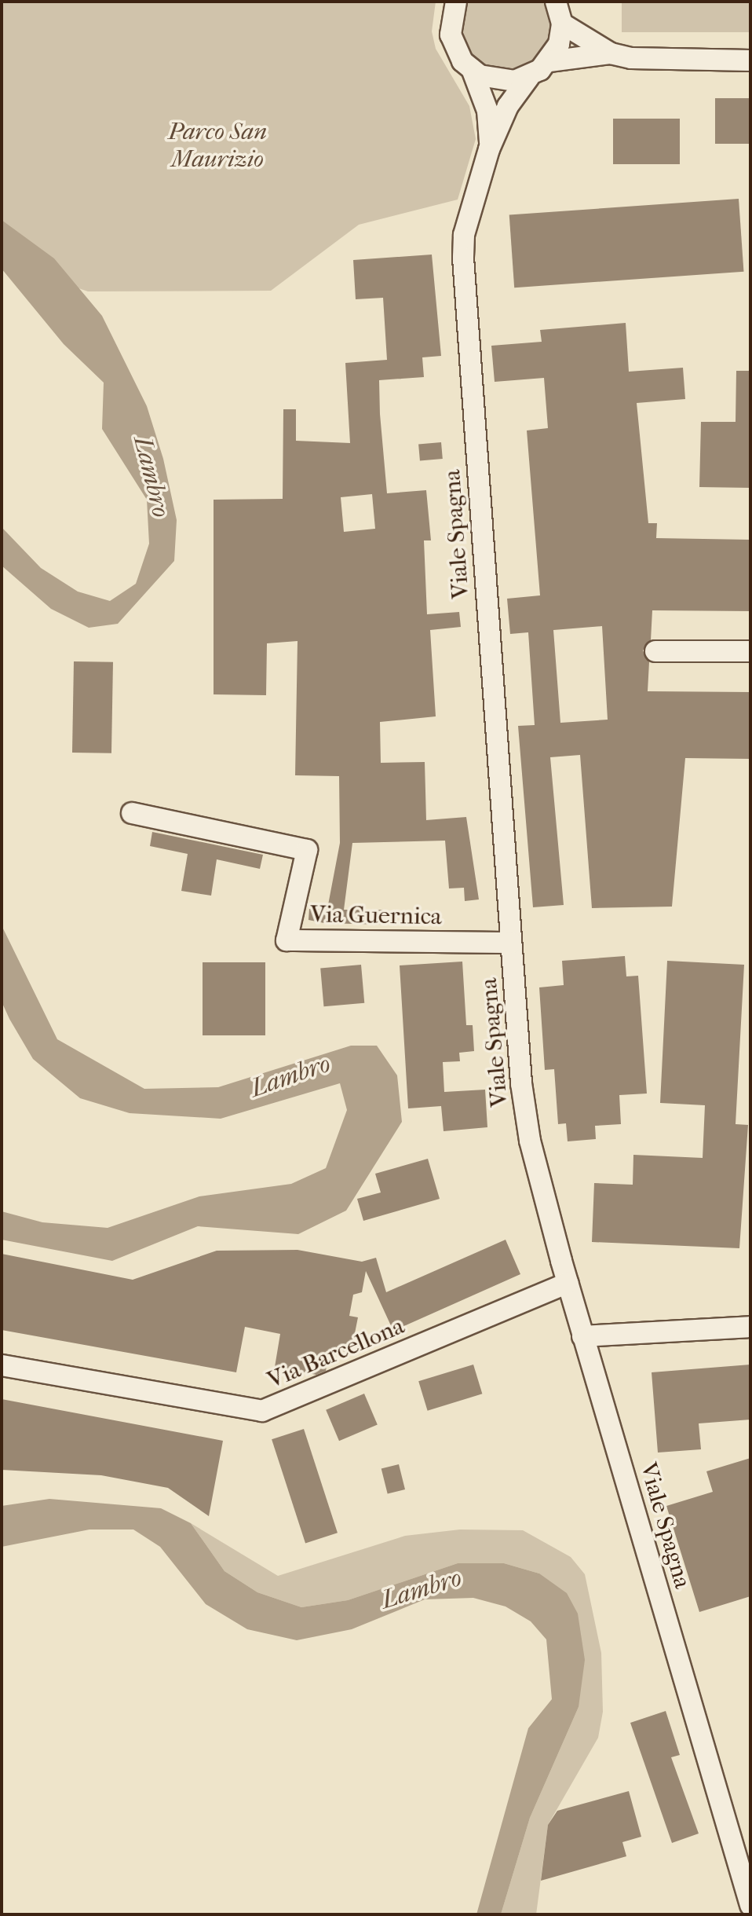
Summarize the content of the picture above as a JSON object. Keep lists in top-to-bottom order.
{
  "streets": {
    "street": ["Viale Spagna", "Via Guernica", "Via Barcellona"]
  },
  "crossings": [
    ["Viale Spagna", "Via Guernica"],
    ["Viale Spagna", "Via Barcellona"]
  ],
  "water": ["Lambro"],
  "parks": ["Parco San Maurizio"]
}
